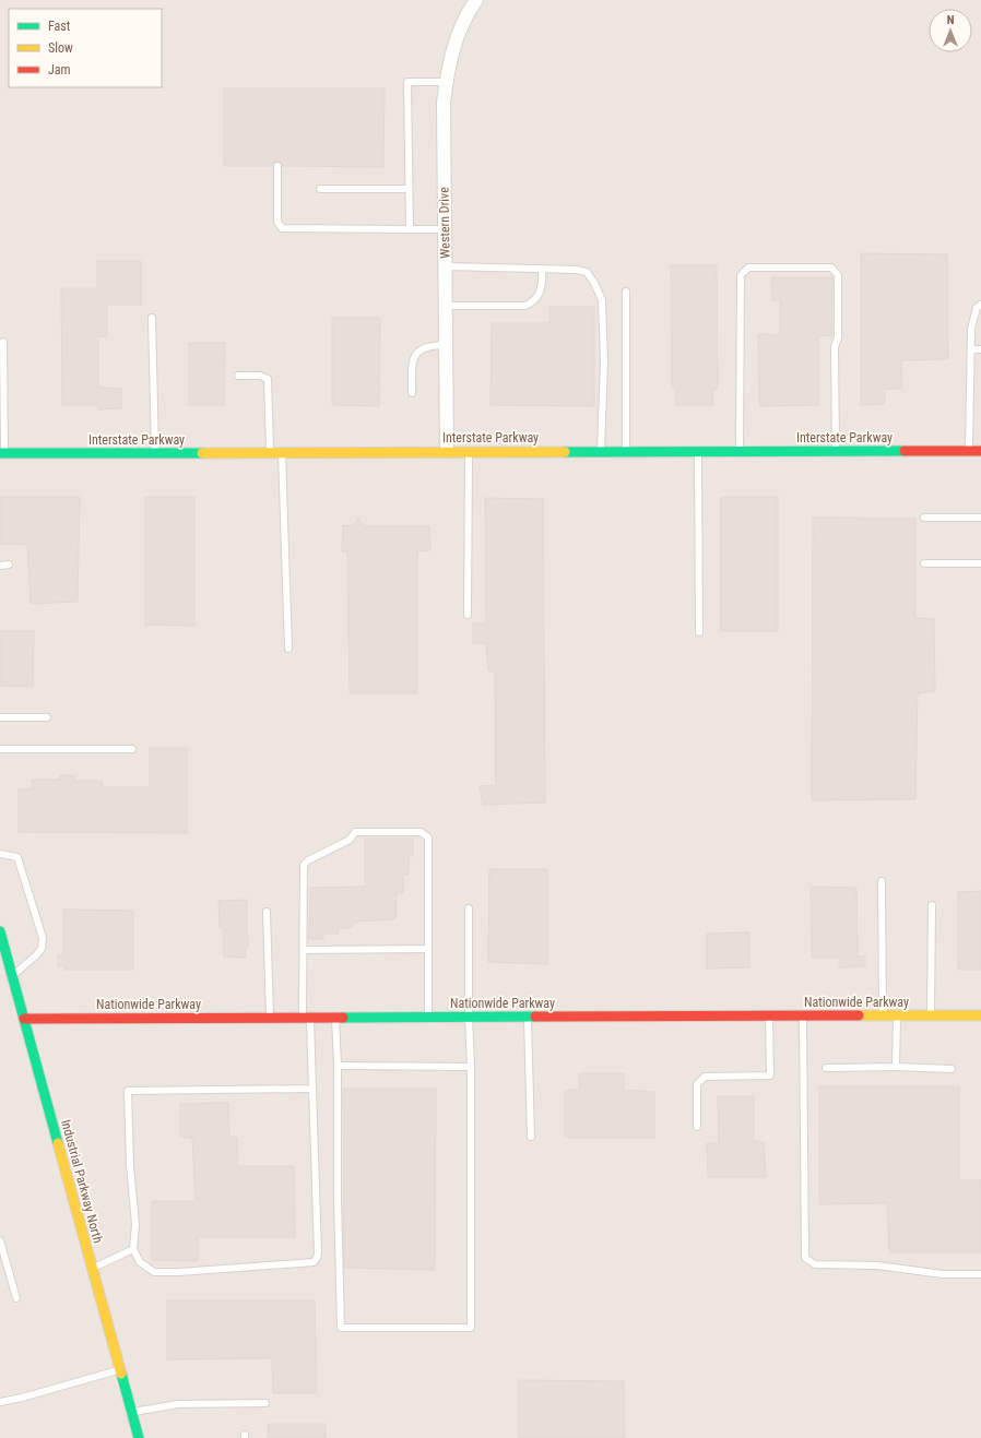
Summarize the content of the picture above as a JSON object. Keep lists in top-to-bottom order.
{
  "streets": {
    "street": [
      "Western Drive",
      "Interstate Parkway",
      "Nationwide Parkway",
      "Industrial Parkway North"
    ]
  },
  "crossings": [
    ["Western Drive", "Interstate Parkway"],
    ["Nationwide Parkway", "Industrial Parkway North"]
  ],
  "legend": ["Fast", "Slow", "Jam"],
  "north": "top"
}
